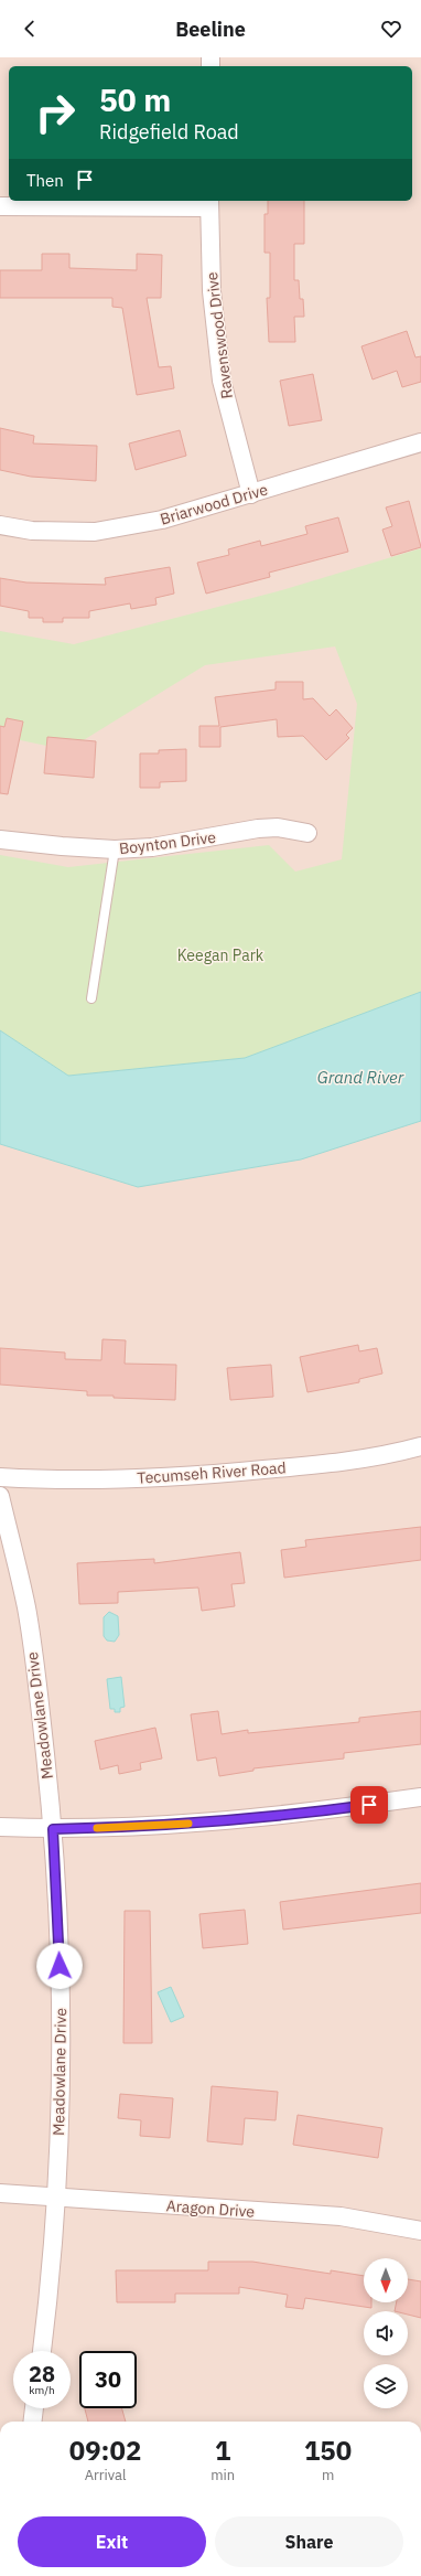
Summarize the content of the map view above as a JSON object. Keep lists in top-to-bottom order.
{
  "streets": {
    "street": [
      "Ravenswood Drive",
      "Briarwood Drive",
      "Boynton Drive",
      "Tecumseh River Road",
      "Meadowlane Drive",
      "Aragon Drive"
    ]
  },
  "crossings": [
    ["Ravenswood Drive", "Briarwood Drive"],
    ["Meadowlane Drive", "Aragon Drive"]
  ],
  "water": ["Grand River"],
  "parks": ["Keegan Park"],
  "north": "bottom",
  "page": {
    "header": "Beeline",
    "turn": ["50 m", "Ridgefield Road"],
    "then": "Then",
    "speed": "28 km/h",
    "limit": "30",
    "eta": [
      "09:02",
      "Arrival",
      "1",
      "min",
      "150",
      "m"
    ],
    "buttons": ["Exit", "Share"]
  }
}
